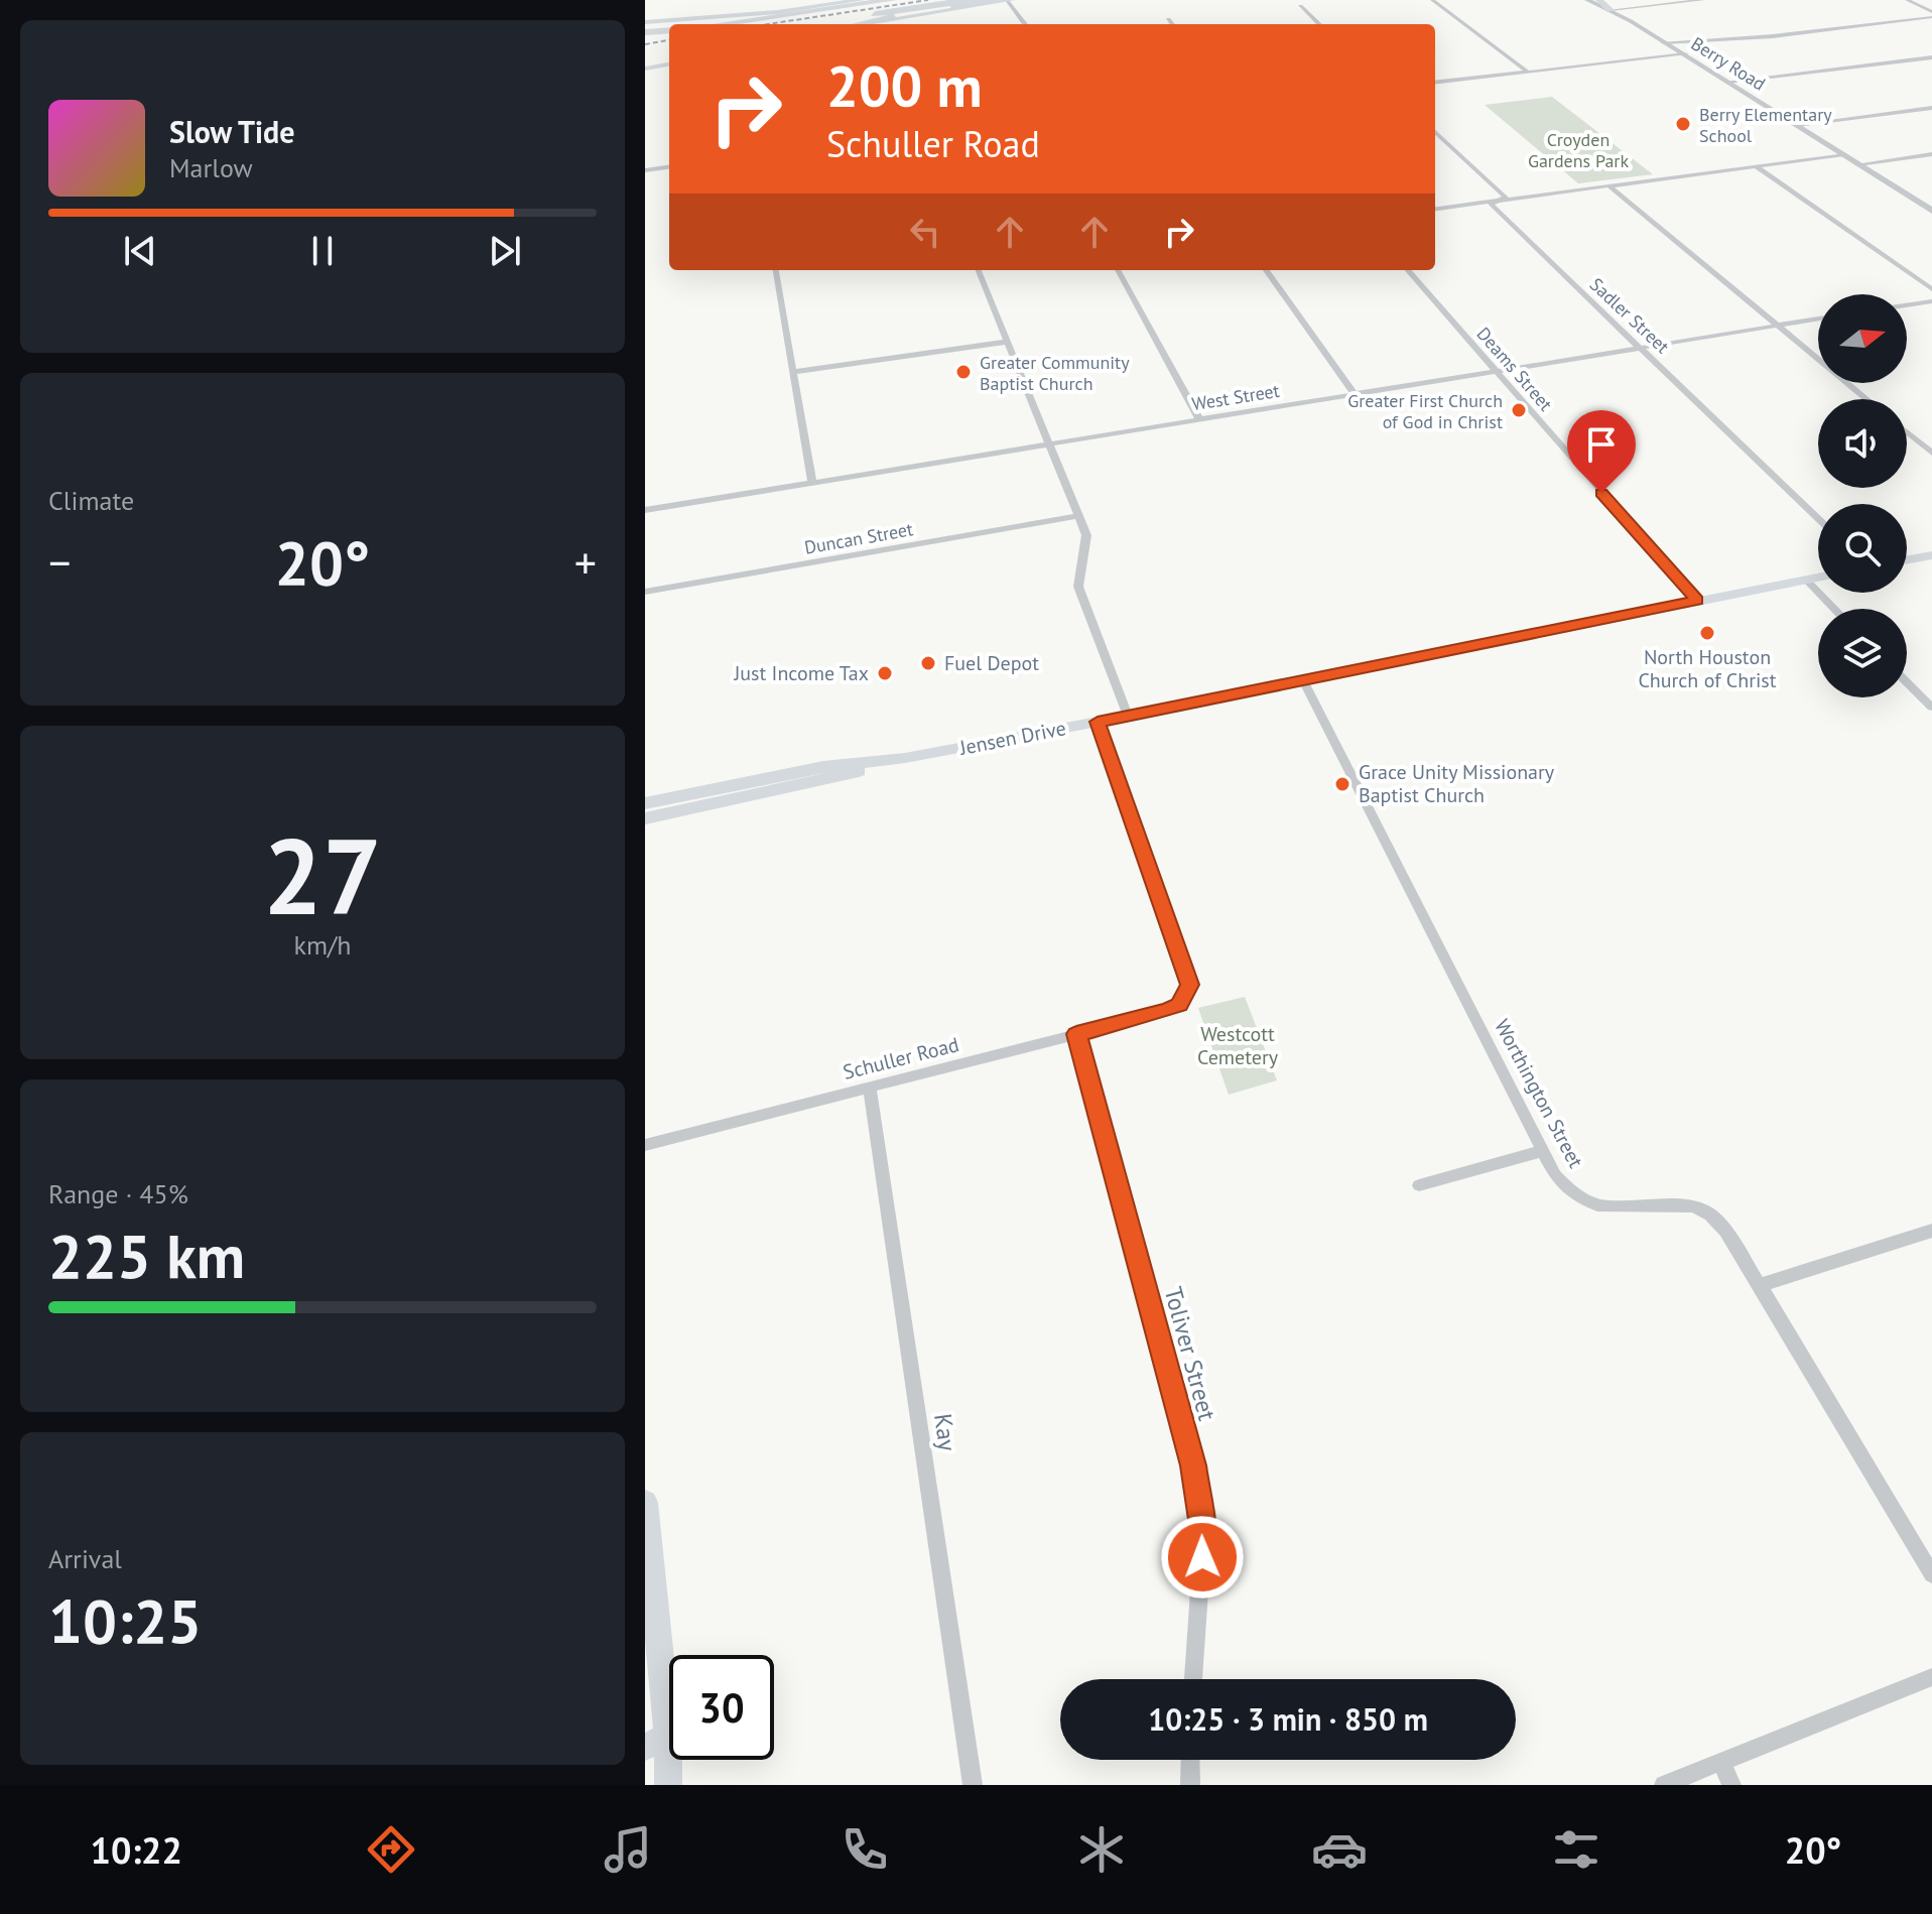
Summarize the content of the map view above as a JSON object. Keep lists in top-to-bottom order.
{
  "streets": {
    "main road": ["Jensen Drive"],
    "street": [
      "Berry Road",
      "Sadler Street",
      "Deams Street",
      "West Street",
      "Duncan Street",
      "Schuller Road",
      "Worthington Street",
      "Toliver Street",
      "Kay"
    ]
  },
  "crossings": [
    ["Sadler Street", "West Street"],
    ["Deams Street", "West Street"],
    ["Deams Street", "Jensen Drive"],
    ["Jensen Drive", "Schuller Road"],
    ["Jensen Drive", "Worthington Street"],
    ["Schuller Road", "Toliver Street"],
    ["Schuller Road", "Kay"]
  ],
  "parks": ["Croyden Gardens Park", "Westcott Cemetery"],
  "places": [
    "Berry Elementary School",
    "Greater Community Baptist Church",
    "Greater First Church of God in Christ",
    "North Houston Church of Christ",
    "Fuel Depot",
    "Just Income Tax",
    "Grace Unity Missionary Baptist Church"
  ],
  "north": "right",
  "page": {
    "turn": ["200 m", "Schuller Road"],
    "song": ["Slow Tide", "Marlow"],
    "tile": [
      "Climate",
      ["27", "km/h"],
      ["Range · 45%", "225 km"],
      ["Arrival", "10:25"]
    ],
    "heat": ["−", "20°", "+"],
    "limit": "30",
    "trip": "10:25 · 3 min · 850 m",
    "tabs": ["10:22", "20°"]
  }
}
